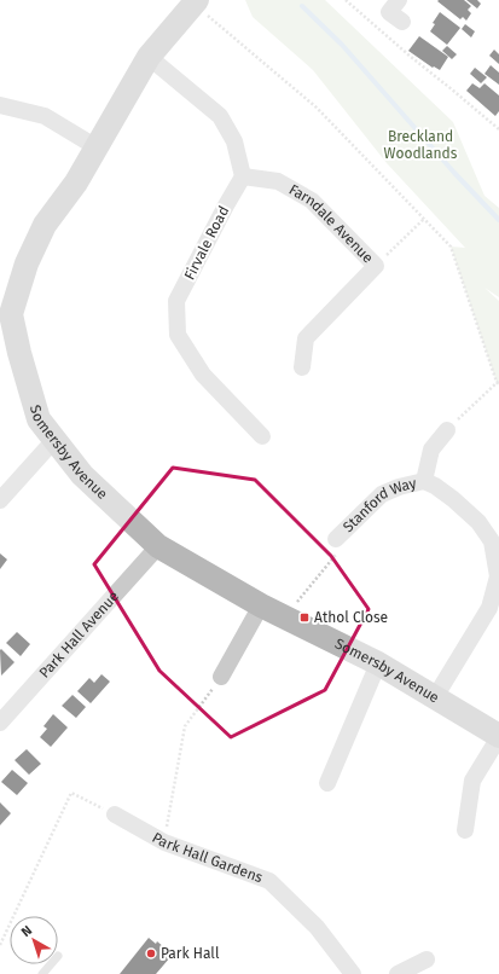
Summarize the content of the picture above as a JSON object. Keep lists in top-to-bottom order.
{
  "streets": {
    "street": [
      "Farndale Avenue",
      "Firvale Road",
      "Somersby Avenue",
      "Stanford Way",
      "Park Hall Avenue",
      "Park Hall Gardens"
    ]
  },
  "crossings": [
    ["Farndale Avenue", "Firvale Road"],
    ["Somersby Avenue", "Stanford Way"],
    ["Somersby Avenue", "Park Hall Avenue"]
  ],
  "parks": ["Breckland Woodlands"],
  "places": {
    "transit": ["Athol Close"],
    "other": ["Park Hall"]
  },
  "north": "top left"
}
